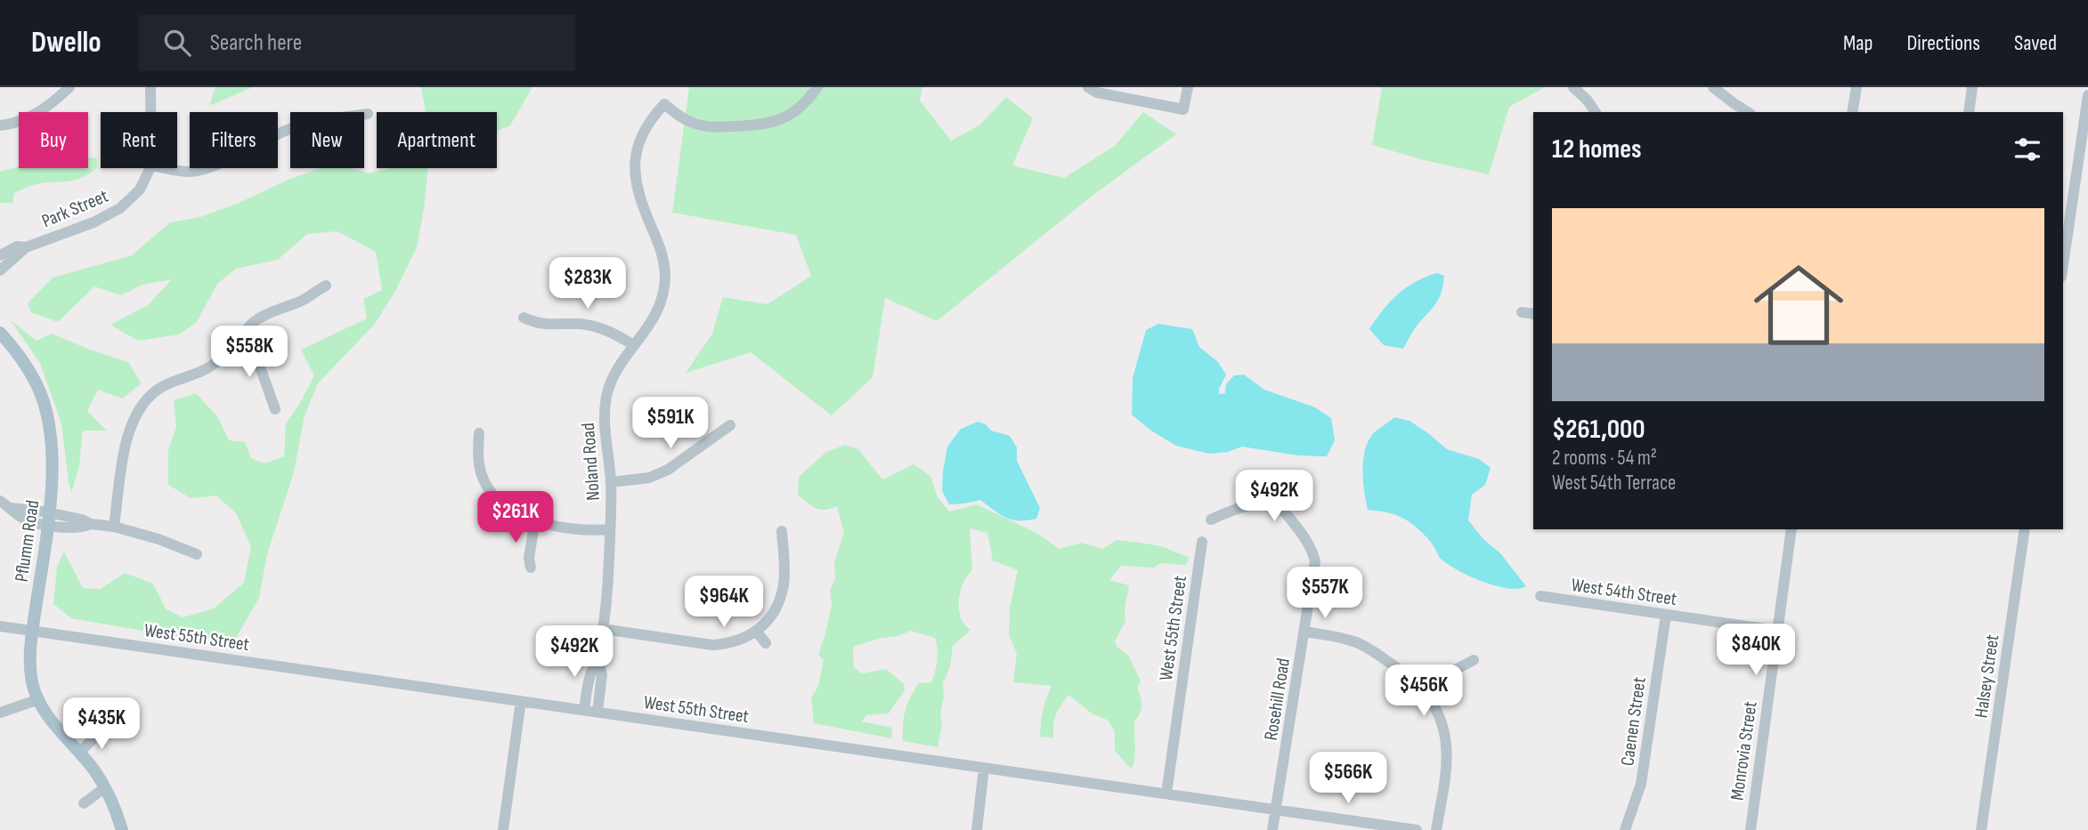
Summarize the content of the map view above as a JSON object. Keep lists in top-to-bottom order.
{
  "streets": {
    "main road": ["Pflumm Road"],
    "street": [
      "Park Street",
      "Noland Road",
      "West 54th Street",
      "West 55th Street",
      "Halsey Street",
      "Rosehill Road",
      "Caenen Street",
      "Monrovia Street"
    ]
  },
  "crossings": [
    ["Noland Road", "West 55th Street"],
    ["Pflumm Road", "West 55th Street"],
    ["West 54th Street", "Caenen Street"],
    ["West 54th Street", "Monrovia Street"],
    ["West 55th Street", "Rosehill Road"]
  ],
  "page": {
    "header": "Dwello",
    "search": "Search here",
    "nav": ["Map", "Directions", "Saved"],
    "chip": [
      "Buy",
      "Rent",
      "Filters",
      "New",
      "Apartment"
    ],
    "heading": "12 homes",
    "list": [
      {
        "name": "$261,000",
        "note": "2 rooms · 54 m² · West 54th Terrace"
      }
    ],
    "price": [
      "$283K",
      "$558K",
      "$591K",
      "$492K",
      "$261K",
      "$557K",
      "$964K",
      "$840K",
      "$492K",
      "$456K",
      "$435K",
      "$566K"
    ]
  }
}
